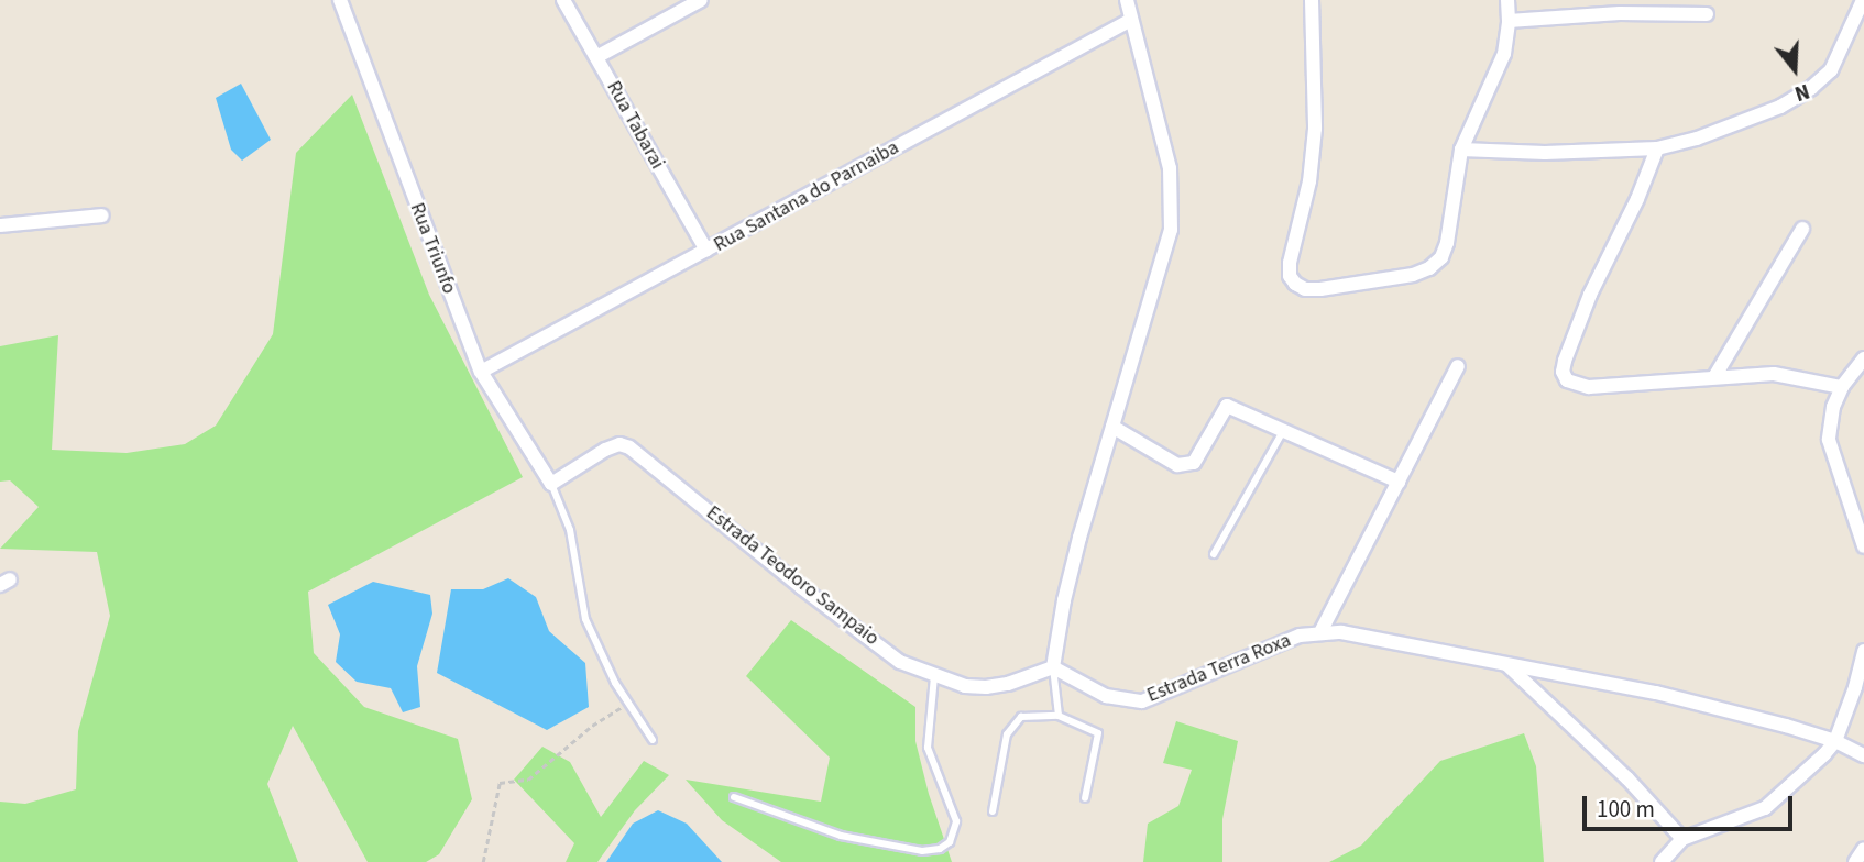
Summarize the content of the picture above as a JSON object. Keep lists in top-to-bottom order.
{
  "streets": {
    "street": [
      "Rua Tabarai",
      "Rua Santana do Parnaiba",
      "Rua Triunfo",
      "Estrada Teodoro Sampaio",
      "Estrada Terra Roxa"
    ]
  },
  "crossings": [
    ["Rua Tabarai", "Rua Santana do Parnaiba"],
    ["Rua Santana do Parnaiba", "Rua Triunfo"],
    ["Rua Triunfo", "Estrada Teodoro Sampaio"],
    ["Estrada Teodoro Sampaio", "Estrada Terra Roxa"]
  ],
  "scale_bar": "100 m",
  "north": "bottom"
}
